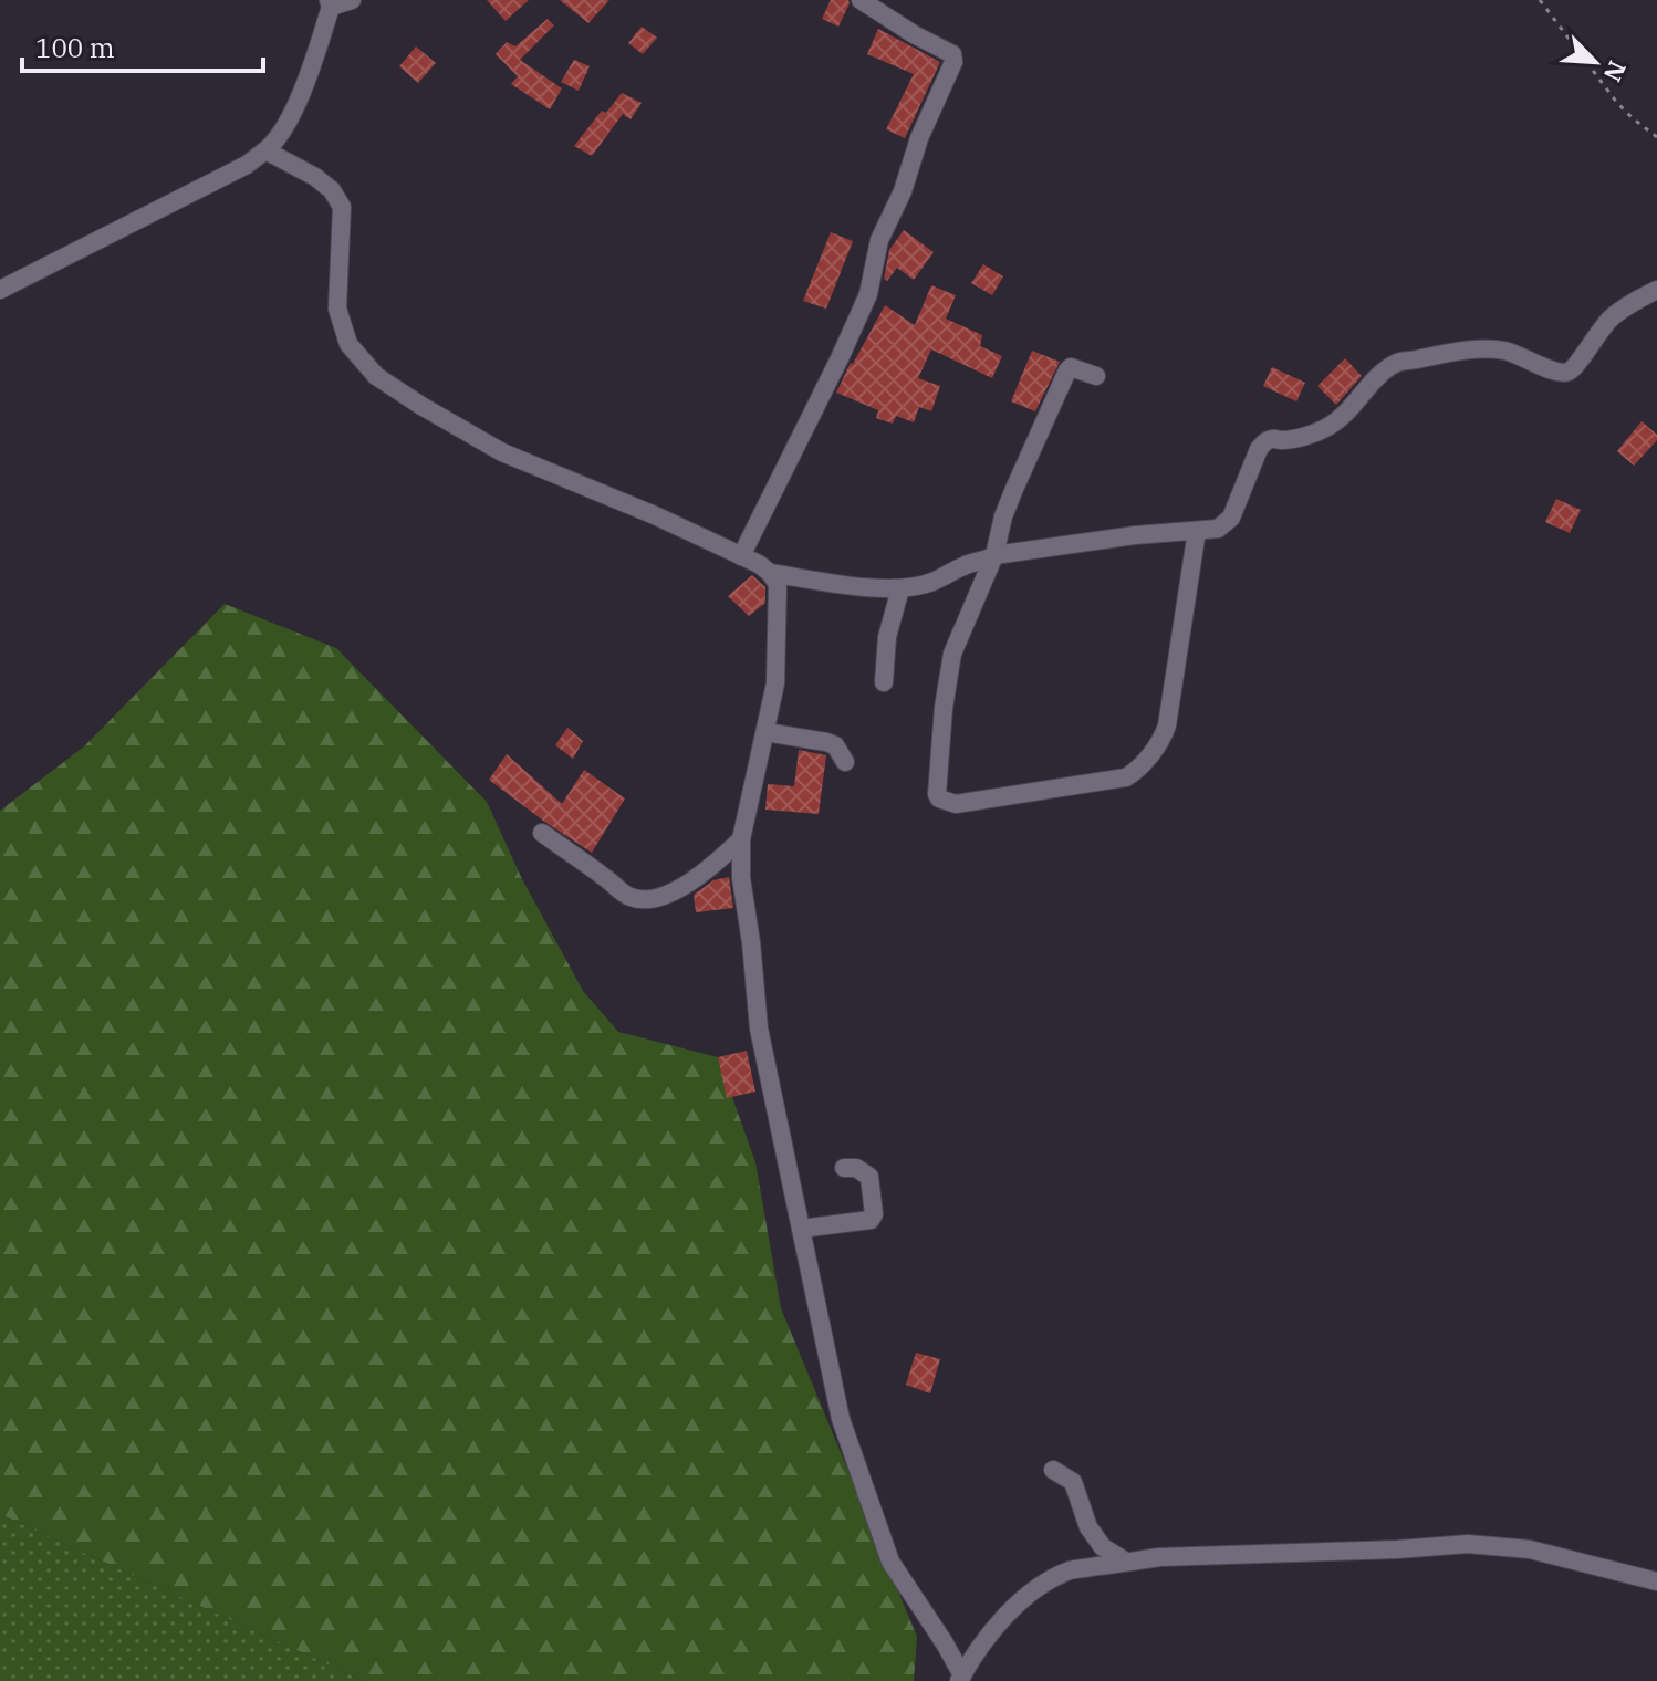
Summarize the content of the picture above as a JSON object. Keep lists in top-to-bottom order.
{
  "scale_bar": "100 m",
  "north": "bottom right"
}
